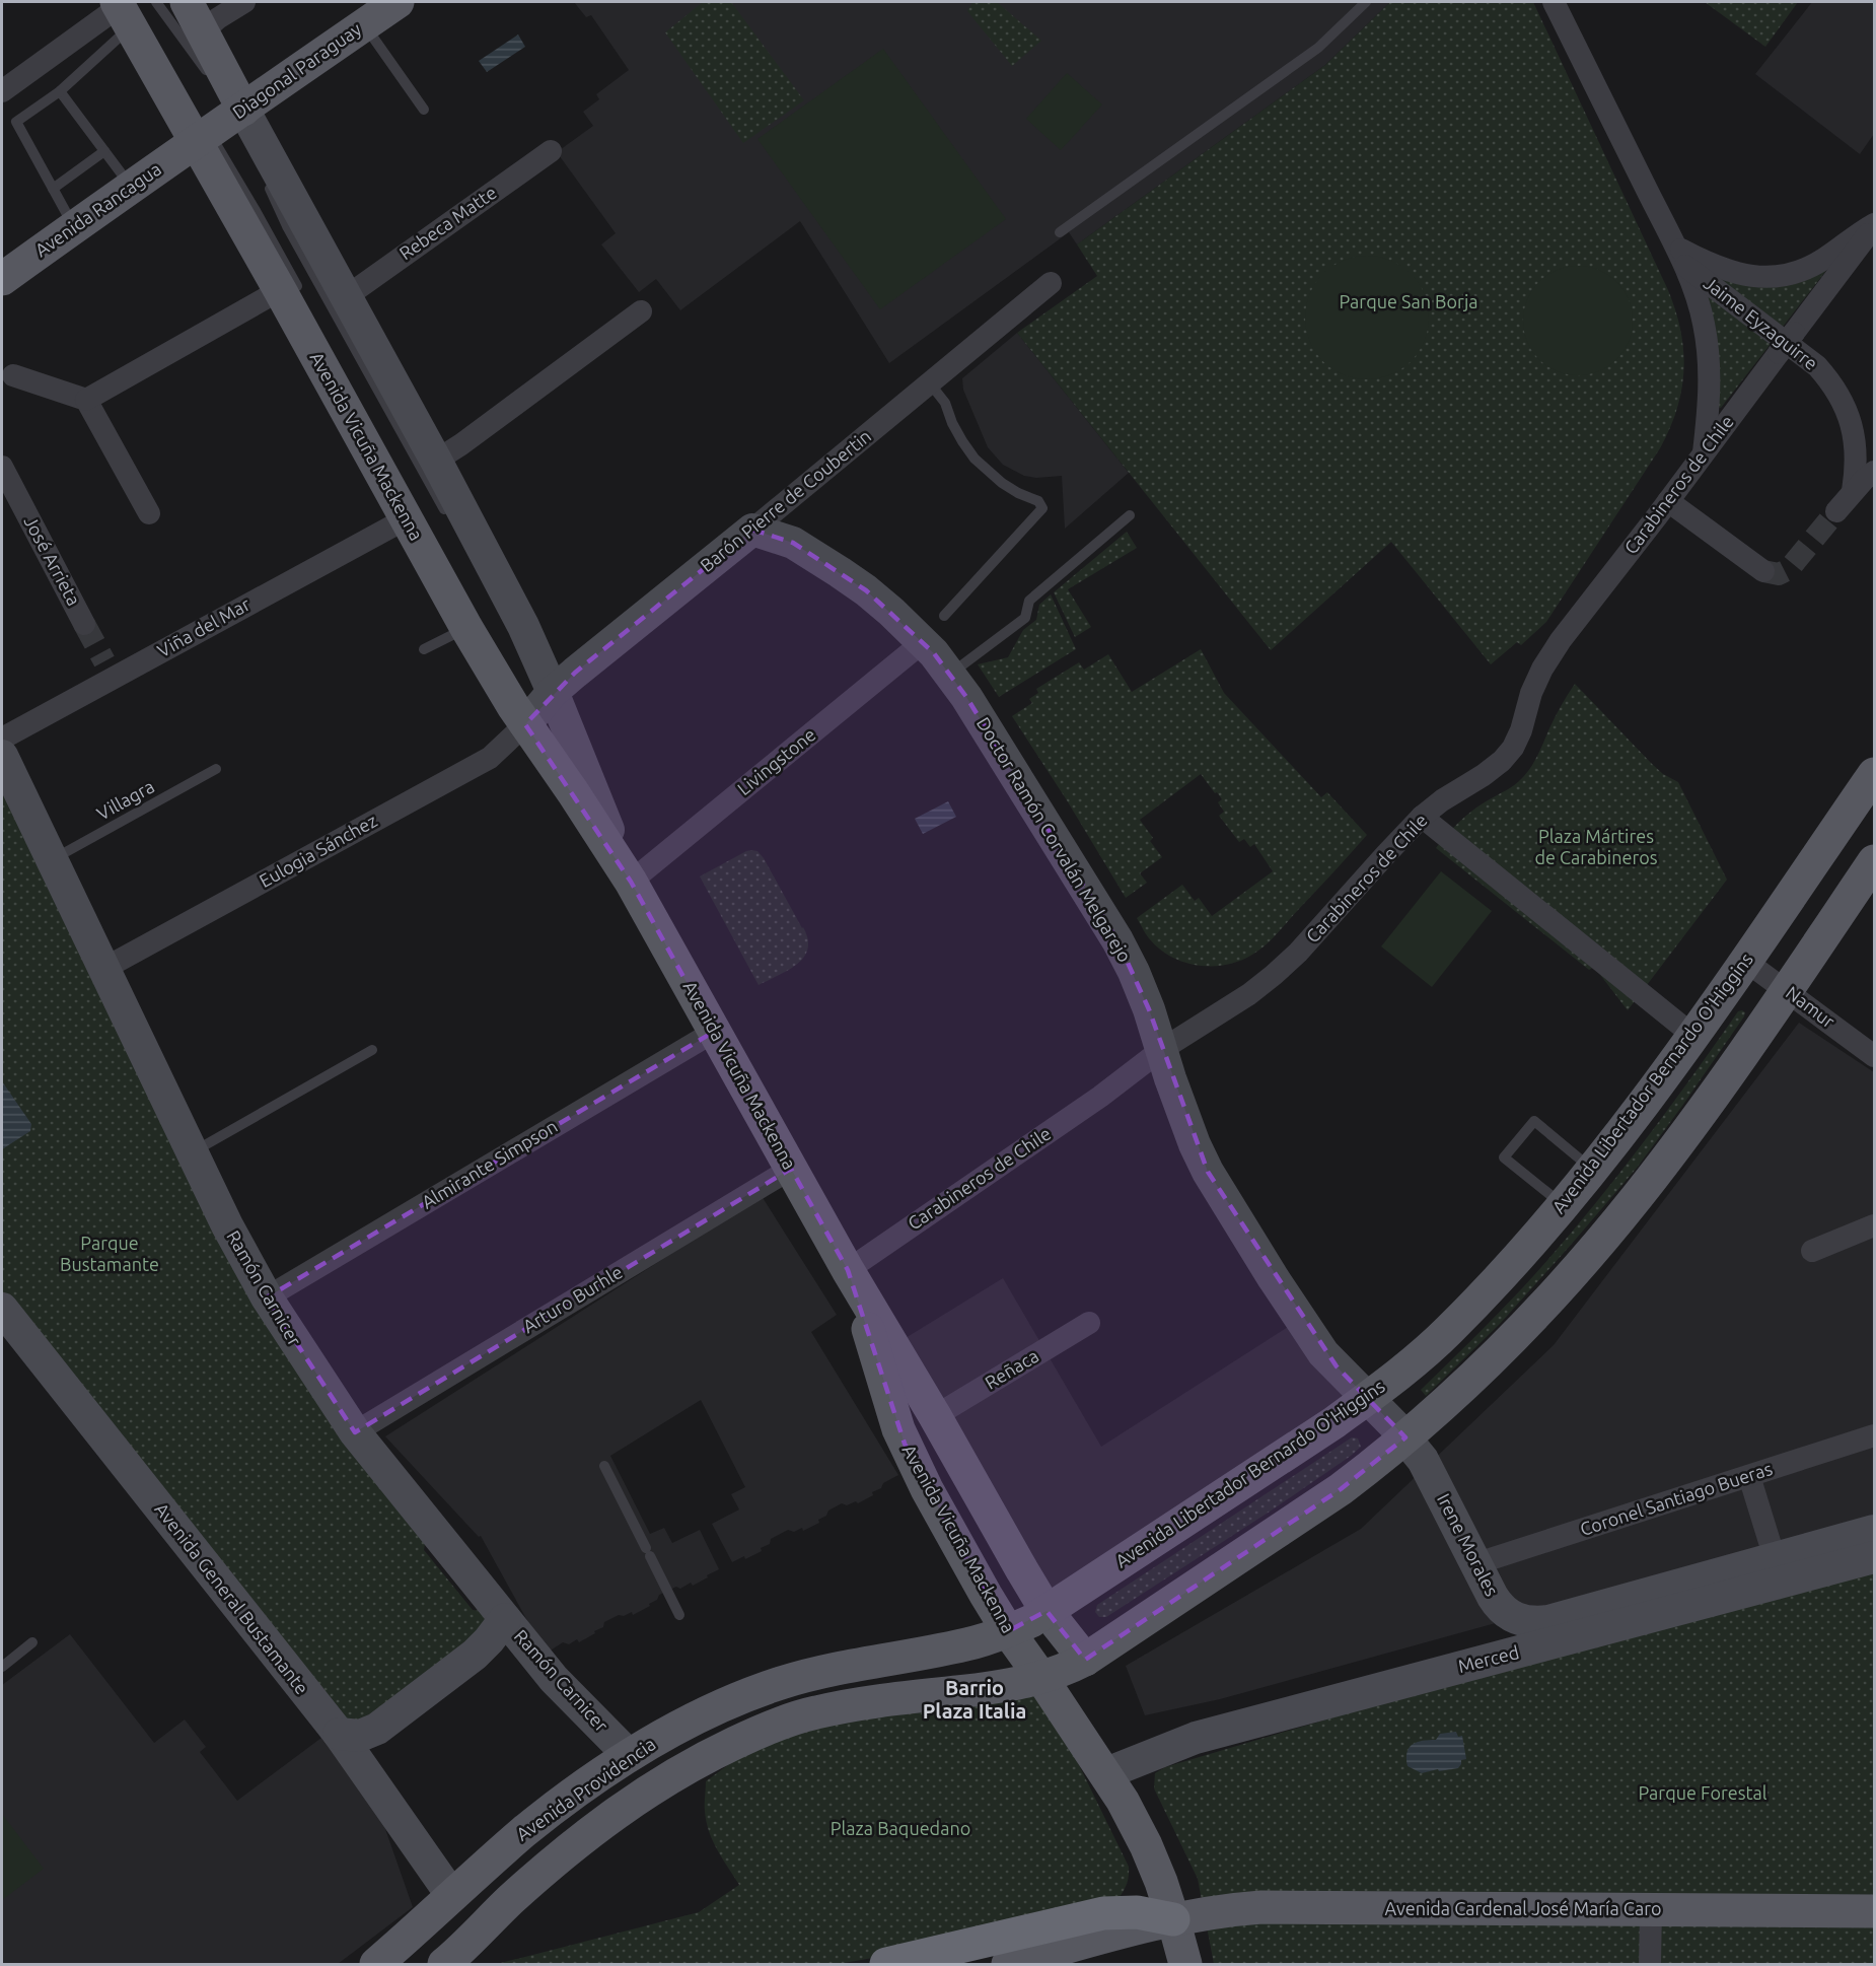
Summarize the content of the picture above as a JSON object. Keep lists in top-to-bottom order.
{
  "streets": {
    "main road": [
      "Diagonal Paraguay",
      "Avenida Rancagua",
      "Avenida Vicuña Mackenna",
      "Barón Pierre de Coubertin",
      "Doctor Ramón Corvalán Melgarejo",
      "Avenida Libertador Bernardo O'Higgins",
      "Ramón Carnicer",
      "Irene Morales",
      "Avenida General Bustamante",
      "Merced",
      "Avenida Providencia",
      "Avenida Cardenal José María Caro"
    ],
    "street": [
      "Rebeca Matte",
      "Jaime Eyzaguirre",
      "Carabineros de Chile",
      "José Arrieta",
      "Viña del Mar",
      "Livingstone",
      "Eulogia Sánchez",
      "Namur",
      "Almirante Simpson",
      "Arturo Burhle",
      "Reñaca",
      "Coronel Santiago Bueras"
    ],
    "lane": ["Villagra"]
  },
  "crossings": [
    ["Diagonal Paraguay", "Avenida Rancagua"],
    ["Diagonal Paraguay", "Avenida Vicuña Mackenna"],
    ["Avenida Rancagua", "Avenida Vicuña Mackenna"],
    ["Rebeca Matte", "Avenida Vicuña Mackenna"],
    ["Jaime Eyzaguirre", "Carabineros de Chile"],
    ["Avenida Vicuña Mackenna", "Carabineros de Chile"],
    ["Avenida Vicuña Mackenna", "Barón Pierre de Coubertin"],
    ["Avenida Vicuña Mackenna", "Viña del Mar"],
    ["Avenida Vicuña Mackenna", "Livingstone"],
    ["Avenida Vicuña Mackenna", "Eulogia Sánchez"],
    ["Avenida Vicuña Mackenna", "Avenida Libertador Bernardo O'Higgins"],
    ["Avenida Vicuña Mackenna", "Almirante Simpson"],
    ["Avenida Vicuña Mackenna", "Arturo Burhle"],
    ["Avenida Vicuña Mackenna", "Reñaca"],
    ["Avenida Vicuña Mackenna", "Merced"],
    ["Avenida Vicuña Mackenna", "Avenida Providencia"],
    ["Avenida Vicuña Mackenna", "Avenida Cardenal José María Caro"],
    ["Carabineros de Chile", "Doctor Ramón Corvalán Melgarejo"],
    ["Barón Pierre de Coubertin", "Doctor Ramón Corvalán Melgarejo"],
    ["Barón Pierre de Coubertin", "Eulogia Sánchez"],
    ["Livingstone", "Doctor Ramón Corvalán Melgarejo"],
    ["Villagra", "Ramón Carnicer"],
    ["Doctor Ramón Corvalán Melgarejo", "Avenida Libertador Bernardo O'Higgins"],
    ["Doctor Ramón Corvalán Melgarejo", "Irene Morales"],
    ["Eulogia Sánchez", "Ramón Carnicer"],
    ["Namur", "Avenida Libertador Bernardo O'Higgins"],
    ["Avenida Libertador Bernardo O'Higgins", "Avenida Providencia"],
    ["Almirante Simpson", "Ramón Carnicer"],
    ["Ramón Carnicer", "Arturo Burhle"],
    ["Ramón Carnicer", "Avenida Providencia"],
    ["Coronel Santiago Bueras", "Irene Morales"],
    ["Avenida General Bustamante", "Avenida Providencia"]
  ],
  "districts": ["Barrio Plaza Italia"],
  "parks": [
    "Parque San Borja",
    "Plaza Mártires de Carabineros",
    "Parque Bustamante",
    "Parque Forestal",
    "Plaza Baquedano"
  ]
}
